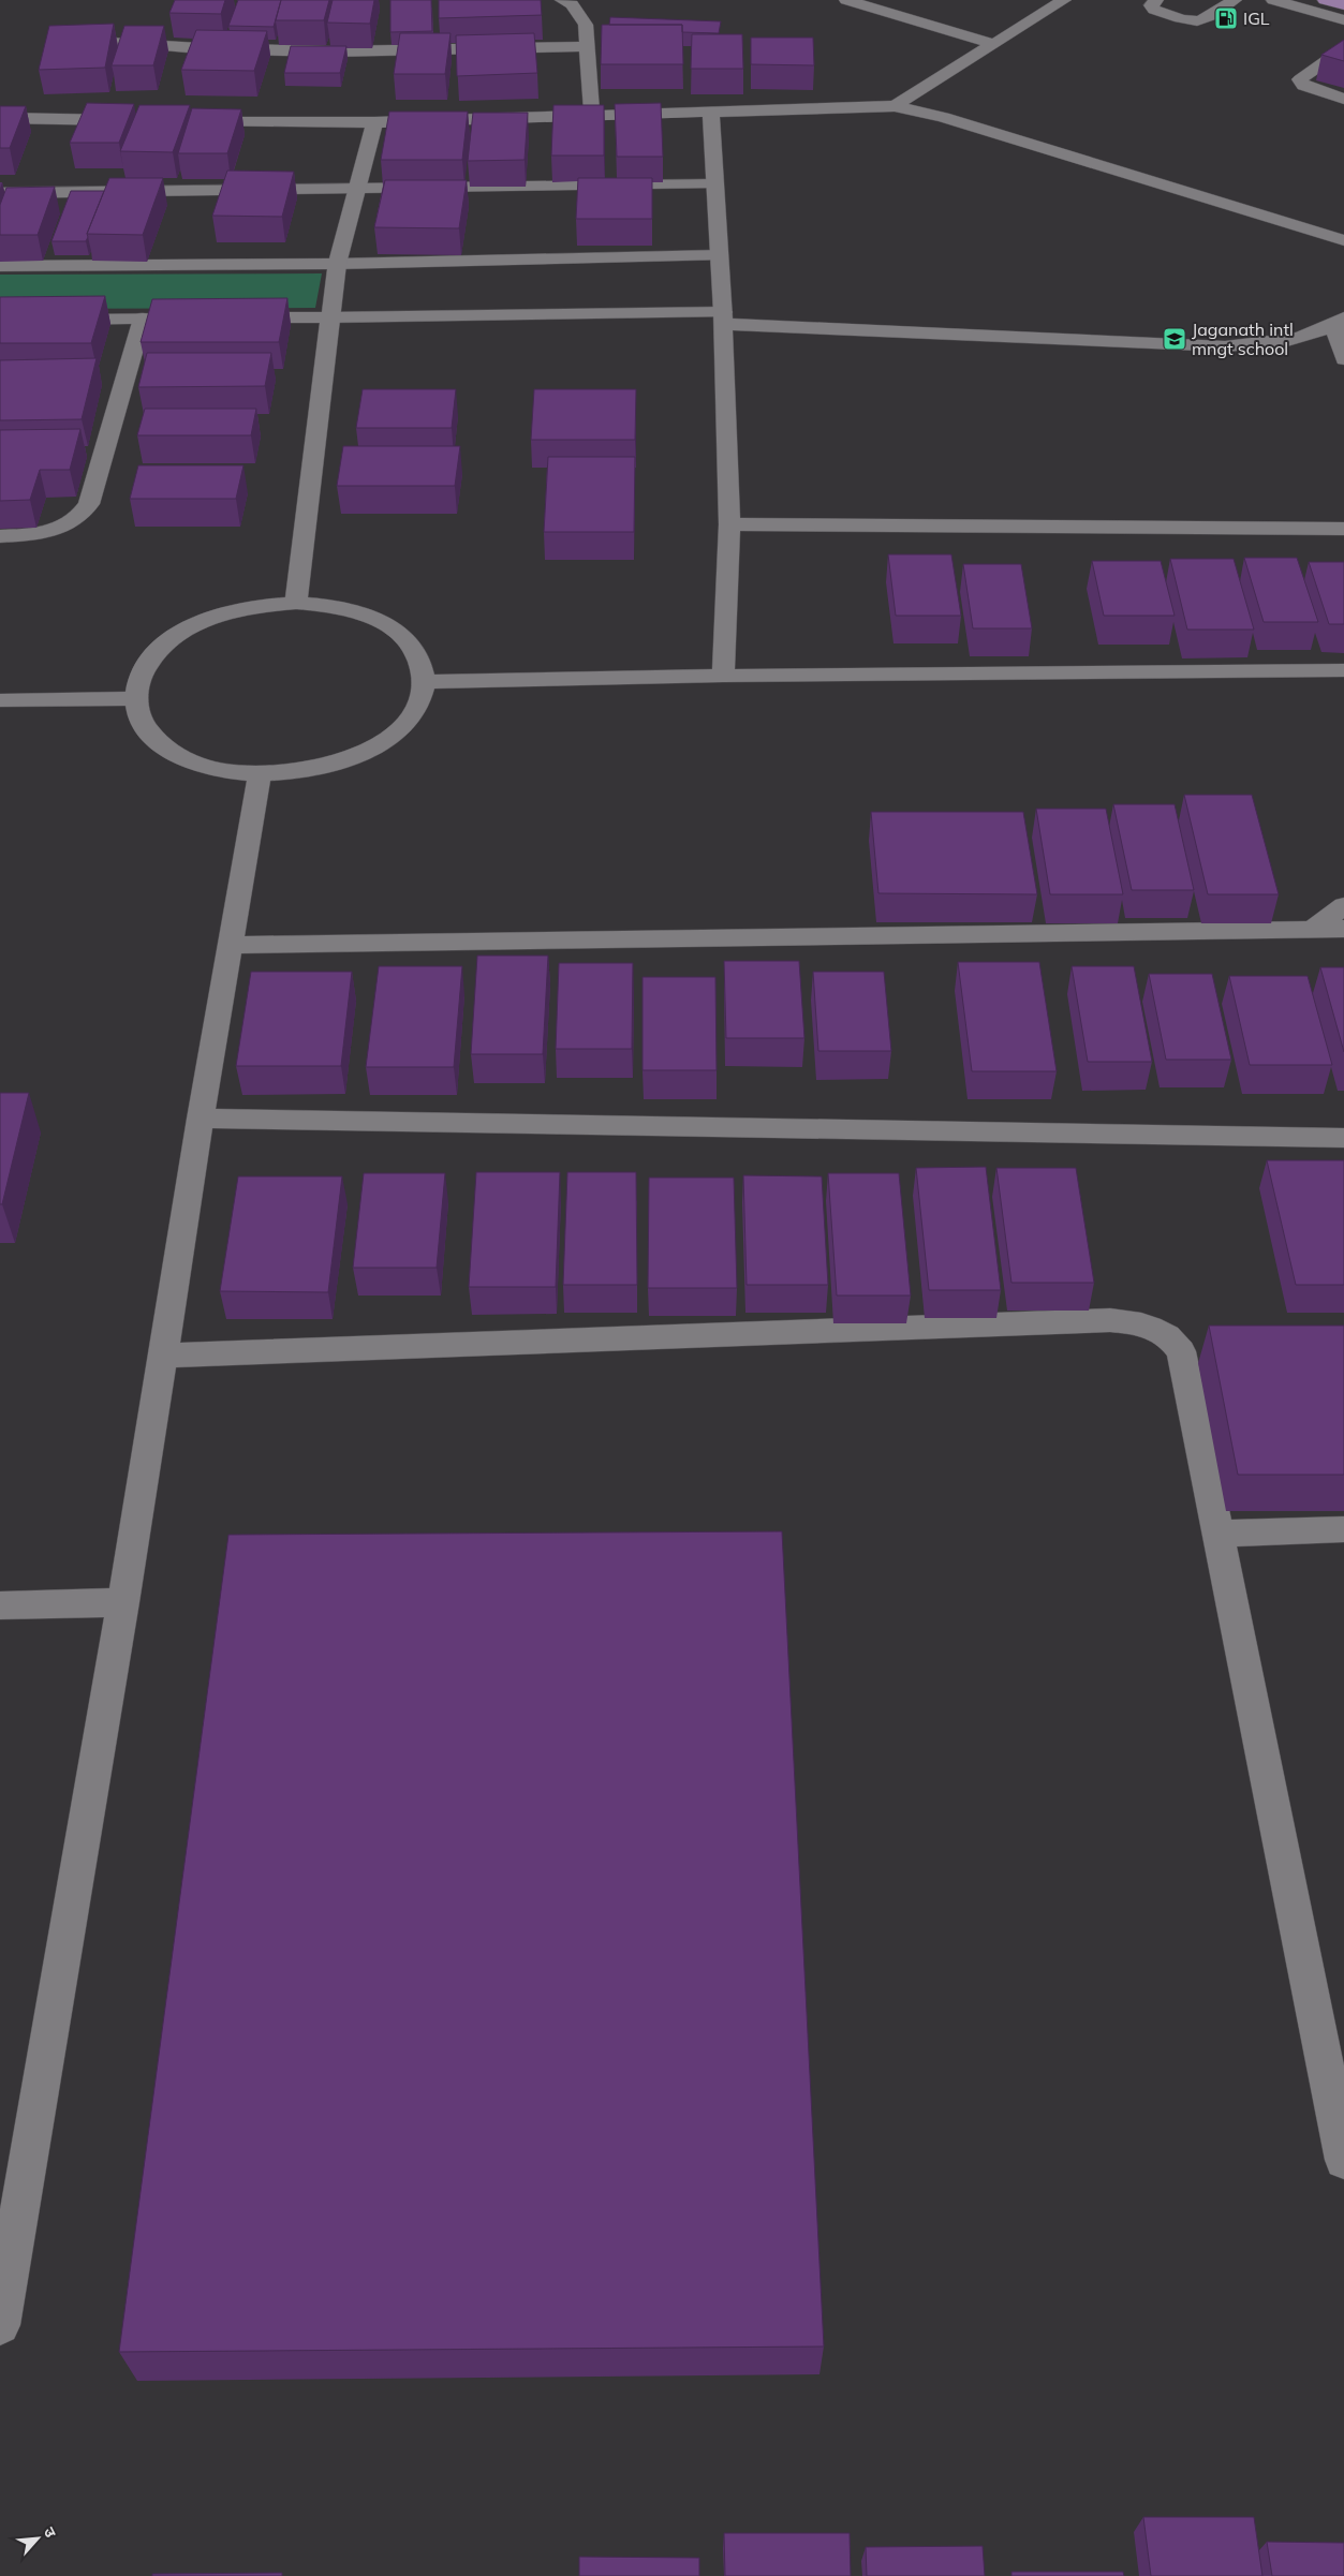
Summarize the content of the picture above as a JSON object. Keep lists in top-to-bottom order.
{
  "places": {
    "fuel station": ["IGL"],
    "school or university": ["Jaganath intl mngt school"]
  },
  "north": "top right"
}
